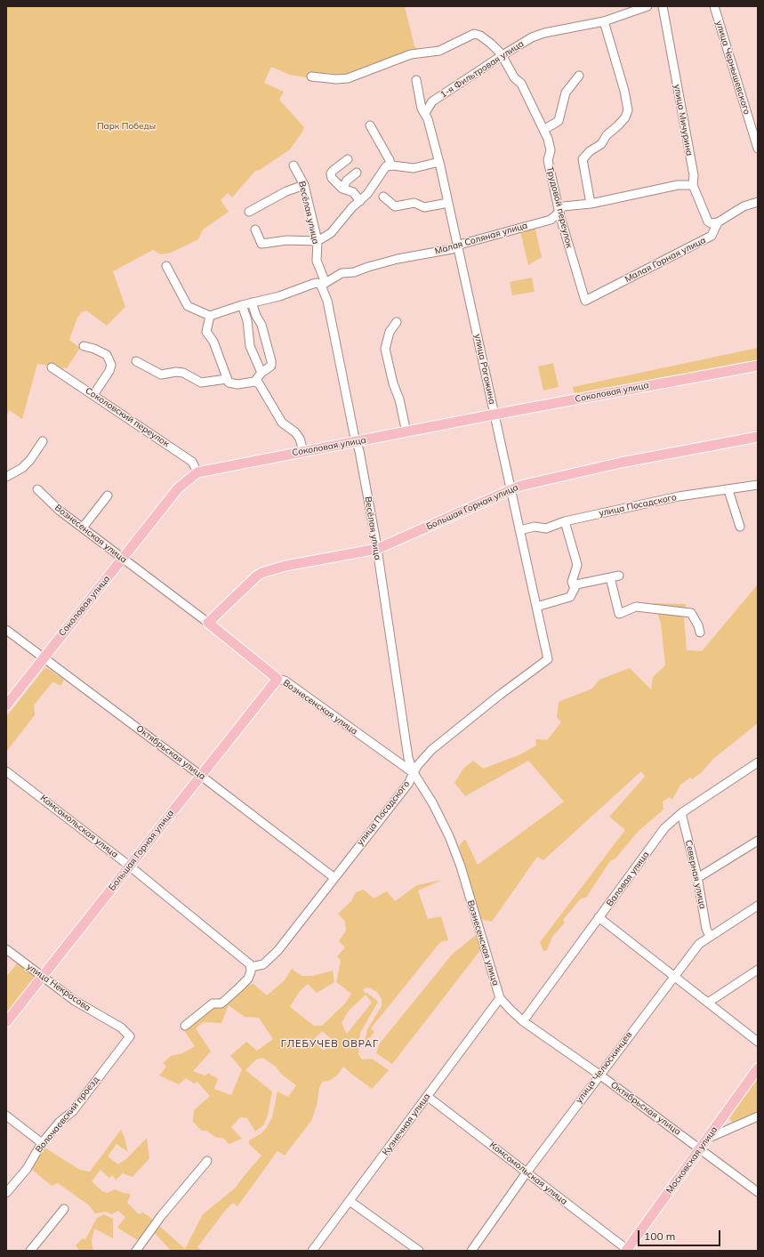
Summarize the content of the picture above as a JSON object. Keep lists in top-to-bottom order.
{
  "streets": {
    "main road": [
      "Соколовая улица",
      "Большая Горная улица",
      "Вознесенская улица",
      "Московская улица"
    ],
    "street": [
      "улица Чернышевского",
      "1-я Фильтровая улица",
      "улица Мичурина",
      "Трудовой переулок",
      "Весёлая улица",
      "Малая Соляная улица",
      "Малая Горная улица",
      "улица Рогожина",
      "Соколовский переулок",
      "улица Посадского",
      "Октябрьская улица",
      "Комсомольская улица",
      "Северная улица",
      "Валовая улица",
      "улица Некрасова",
      "улица Челюскинцев",
      "Волочаевский проезд",
      "Кузнечная улица"
    ]
  },
  "crossings": [
    ["1-я Фильтровая улица", "Трудовой переулок"],
    ["1-я Фильтровая улица", "улица Рогожина"],
    ["улица Мичурина", "Малая Соляная улица"],
    ["улица Мичурина", "Малая Горная улица"],
    ["Трудовой переулок", "Малая Соляная улица"],
    ["Трудовой переулок", "Малая Горная улица"],
    ["Весёлая улица", "Малая Соляная улица"],
    ["Весёлая улица", "Соколовая улица"],
    ["Весёлая улица", "улица Посадского"],
    ["Весёлая улица", "Большая Горная улица"],
    ["Весёлая улица", "Вознесенская улица"],
    ["Малая Соляная улица", "улица Рогожина"],
    ["улица Рогожина", "Соколовая улица"],
    ["улица Рогожина", "улица Посадского"],
    ["улица Рогожина", "Большая Горная улица"],
    ["Соколовая улица", "Соколовский переулок"],
    ["Соколовая улица", "Вознесенская улица"],
    ["Соколовая улица", "Октябрьская улица"],
    ["улица Посадского", "Вознесенская улица"],
    ["улица Посадского", "Октябрьская улица"],
    ["улица Посадского", "Комсомольская улица"],
    ["Большая Горная улица", "Вознесенская улица"],
    ["Большая Горная улица", "Октябрьская улица"],
    ["Большая Горная улица", "Комсомольская улица"],
    ["Большая Горная улица", "улица Некрасова"],
    ["Вознесенская улица", "Октябрьская улица"],
    ["Вознесенская улица", "Кузнечная улица"],
    ["Октябрьская улица", "Валовая улица"],
    ["Октябрьская улица", "улица Челюскинцев"],
    ["Октябрьская улица", "Кузнечная улица"],
    ["Октябрьская улица", "Московская улица"],
    ["Комсомольская улица", "улица Челюскинцев"],
    ["Комсомольская улица", "Кузнечная улица"],
    ["Комсомольская улица", "Московская улица"],
    ["Северная улица", "Валовая улица"],
    ["Северная улица", "улица Челюскинцев"],
    ["улица Некрасова", "Волочаевский проезд"]
  ],
  "districts": ["ГЛЕБУЧЕВ ОВРАГ"],
  "parks": ["Парк Победы"],
  "scale_bar": "100 m"
}
